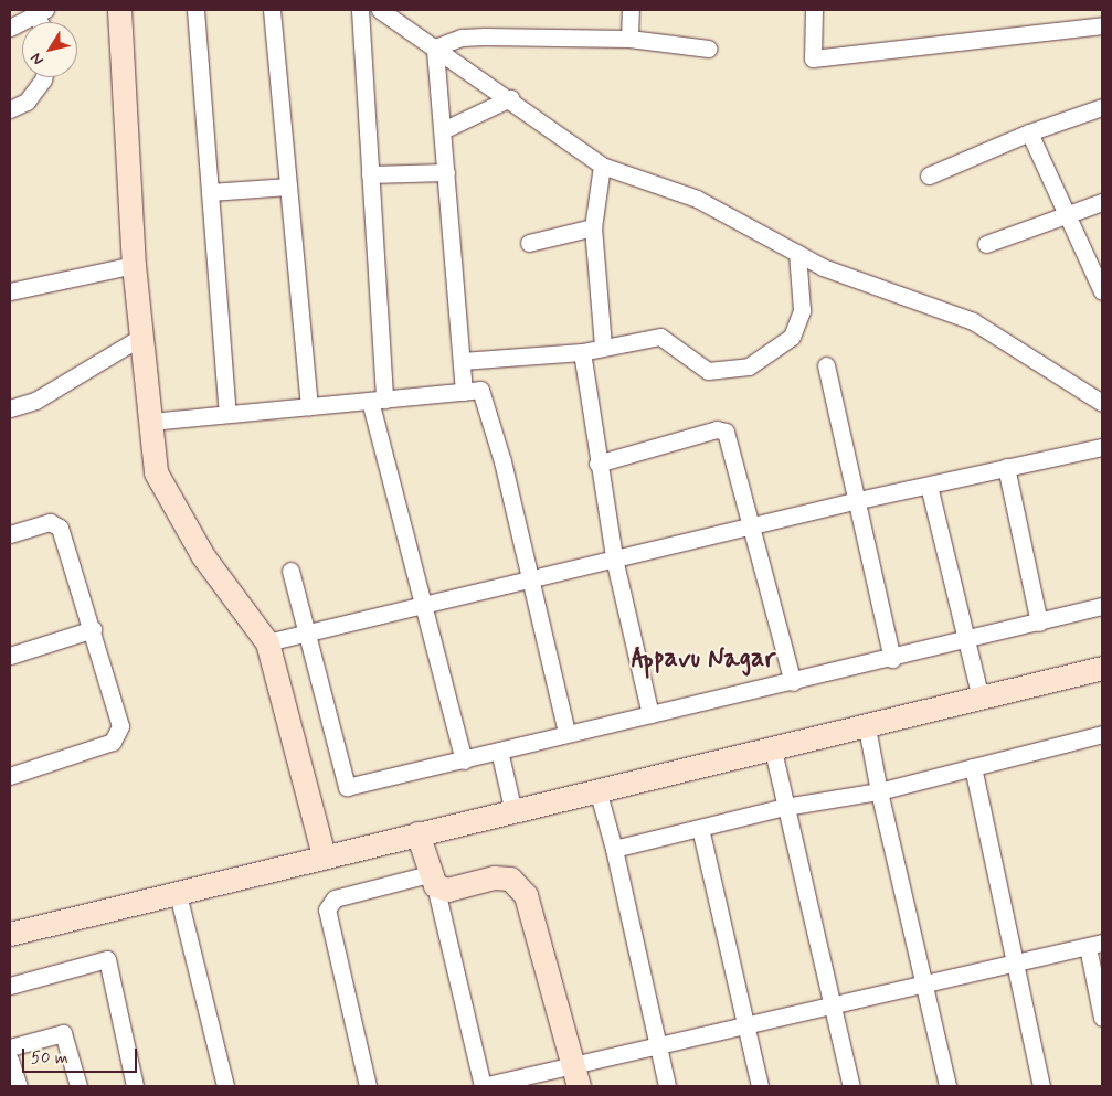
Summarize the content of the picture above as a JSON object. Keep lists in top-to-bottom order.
{
  "districts": ["Appavu Nagar"],
  "scale_bar": "50 m",
  "north": "bottom left"
}
